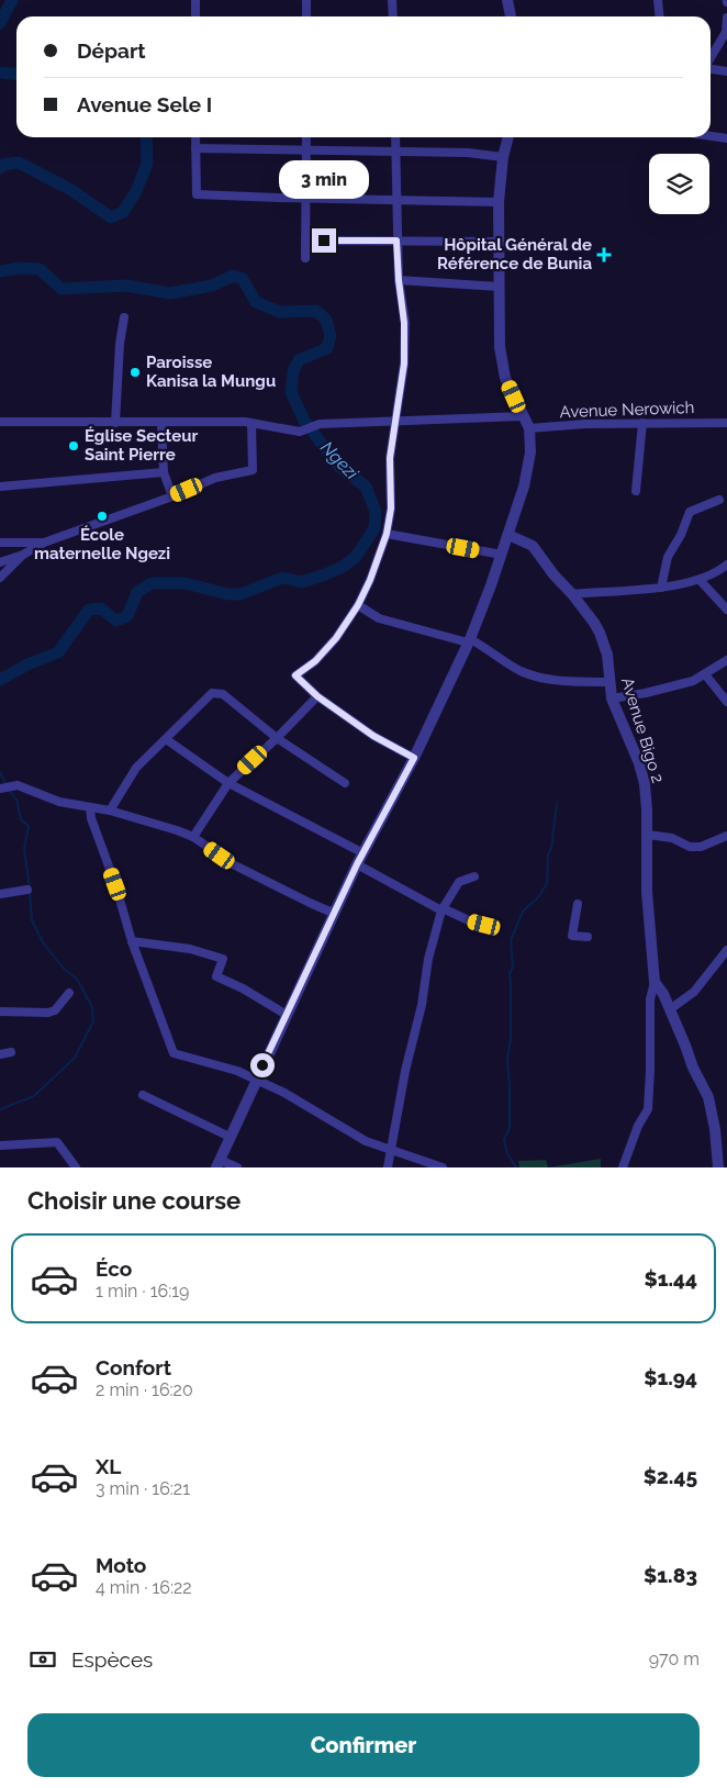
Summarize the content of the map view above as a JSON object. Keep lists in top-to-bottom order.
{
  "streets": {
    "street": ["Avenue Nerowich", "Avenue Bigo 2"]
  },
  "water": ["Ngezi"],
  "places": {
    "health": ["Hôpital Général de Référence de Bunia"],
    "other": ["Paroisse Kanisa la Mungu", "Église Secteur Saint Pierre", "École maternelle Ngezi"]
  },
  "page": {
    "banner": ["Départ", "Avenue Sele I"],
    "bubble": "3 min",
    "heading": "Choisir une course",
    "list": [
      {
        "name": "Éco",
        "note": "1 min · 16:19",
        "value": "$1.44"
      },
      {
        "name": "Confort",
        "note": "2 min · 16:20",
        "value": "$1.94"
      },
      {
        "name": "XL",
        "note": "3 min · 16:21",
        "value": "$2.45"
      },
      {
        "name": "Moto",
        "note": "4 min · 16:22",
        "value": "$1.83"
      }
    ],
    "pay": ["Espèces", "970 m"],
    "buttons": "Confirmer"
  }
}
